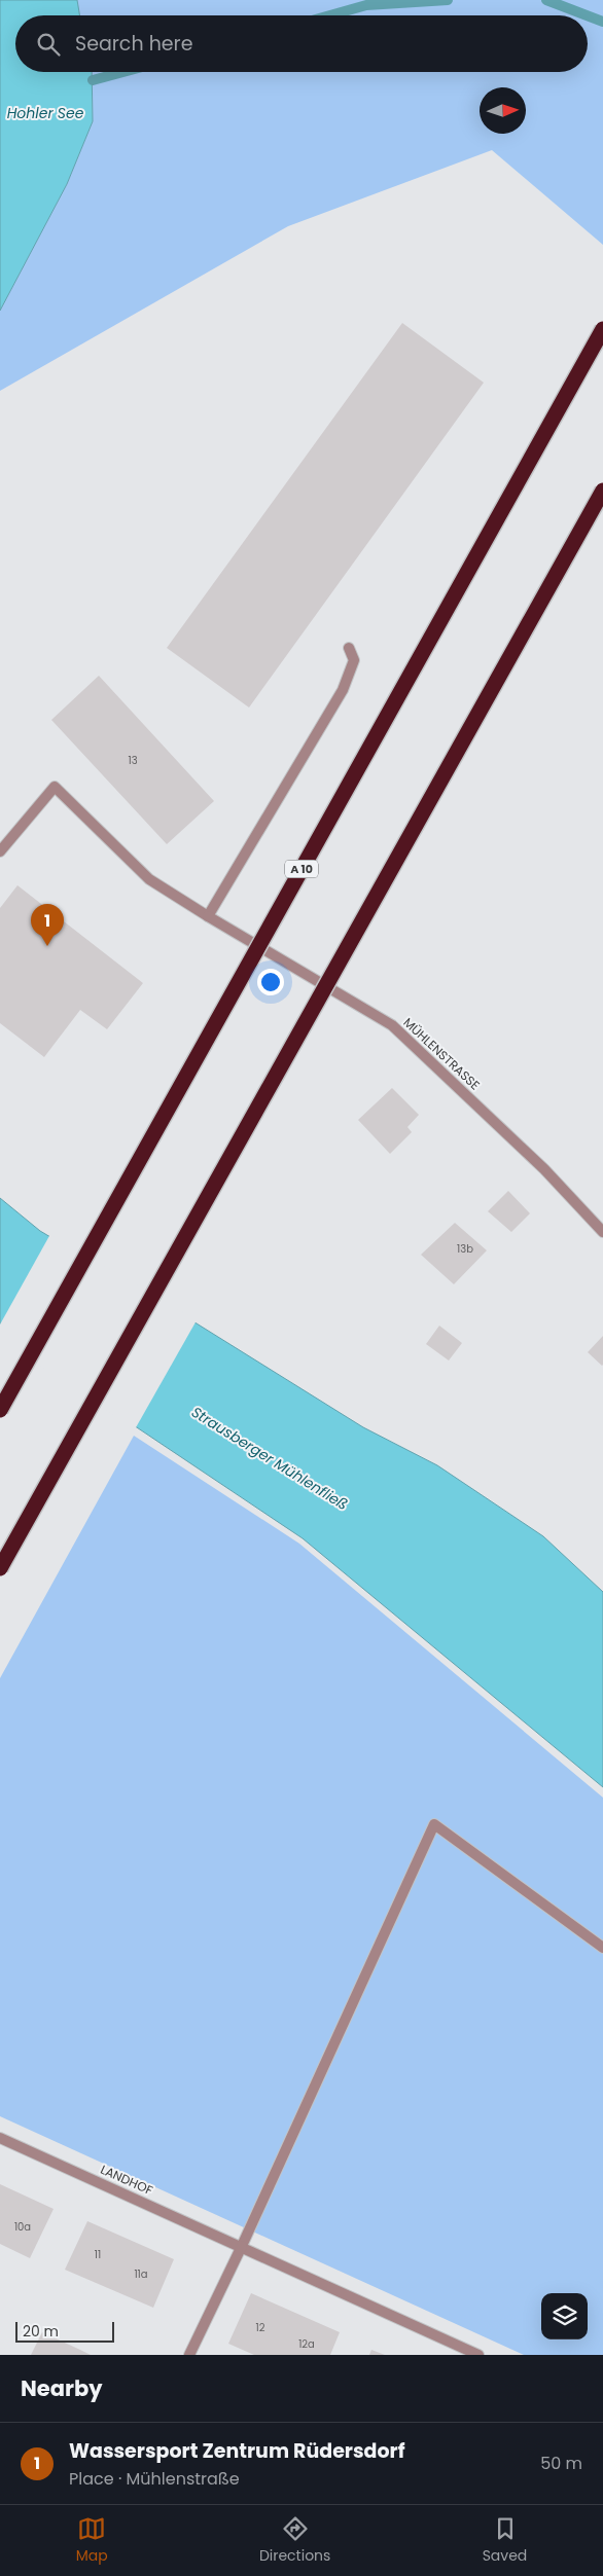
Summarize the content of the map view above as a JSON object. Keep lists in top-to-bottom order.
{
  "streets": {
    "highway": ["A 10"],
    "street": ["MÜHLENSTRASSE", "LANDHOF"]
  },
  "water": ["Hohler See", "Strausberger Mühlenfließ"],
  "house_numbers": [
    "13",
    "13b",
    "10a",
    "11",
    "11a",
    "12",
    "12a"
  ],
  "scale_bar": "20 m",
  "north": "right",
  "page": {
    "search": "Search here",
    "pins": "1",
    "scale": "20 m",
    "heading": "Nearby",
    "list": [
      {
        "mark": "1",
        "name": "Wassersport Zentrum Rüdersdorf",
        "note": "Place · Mühlenstraße",
        "value": "50 m"
      }
    ],
    "nav": ["Map", "Directions", "Saved"]
  }
}
